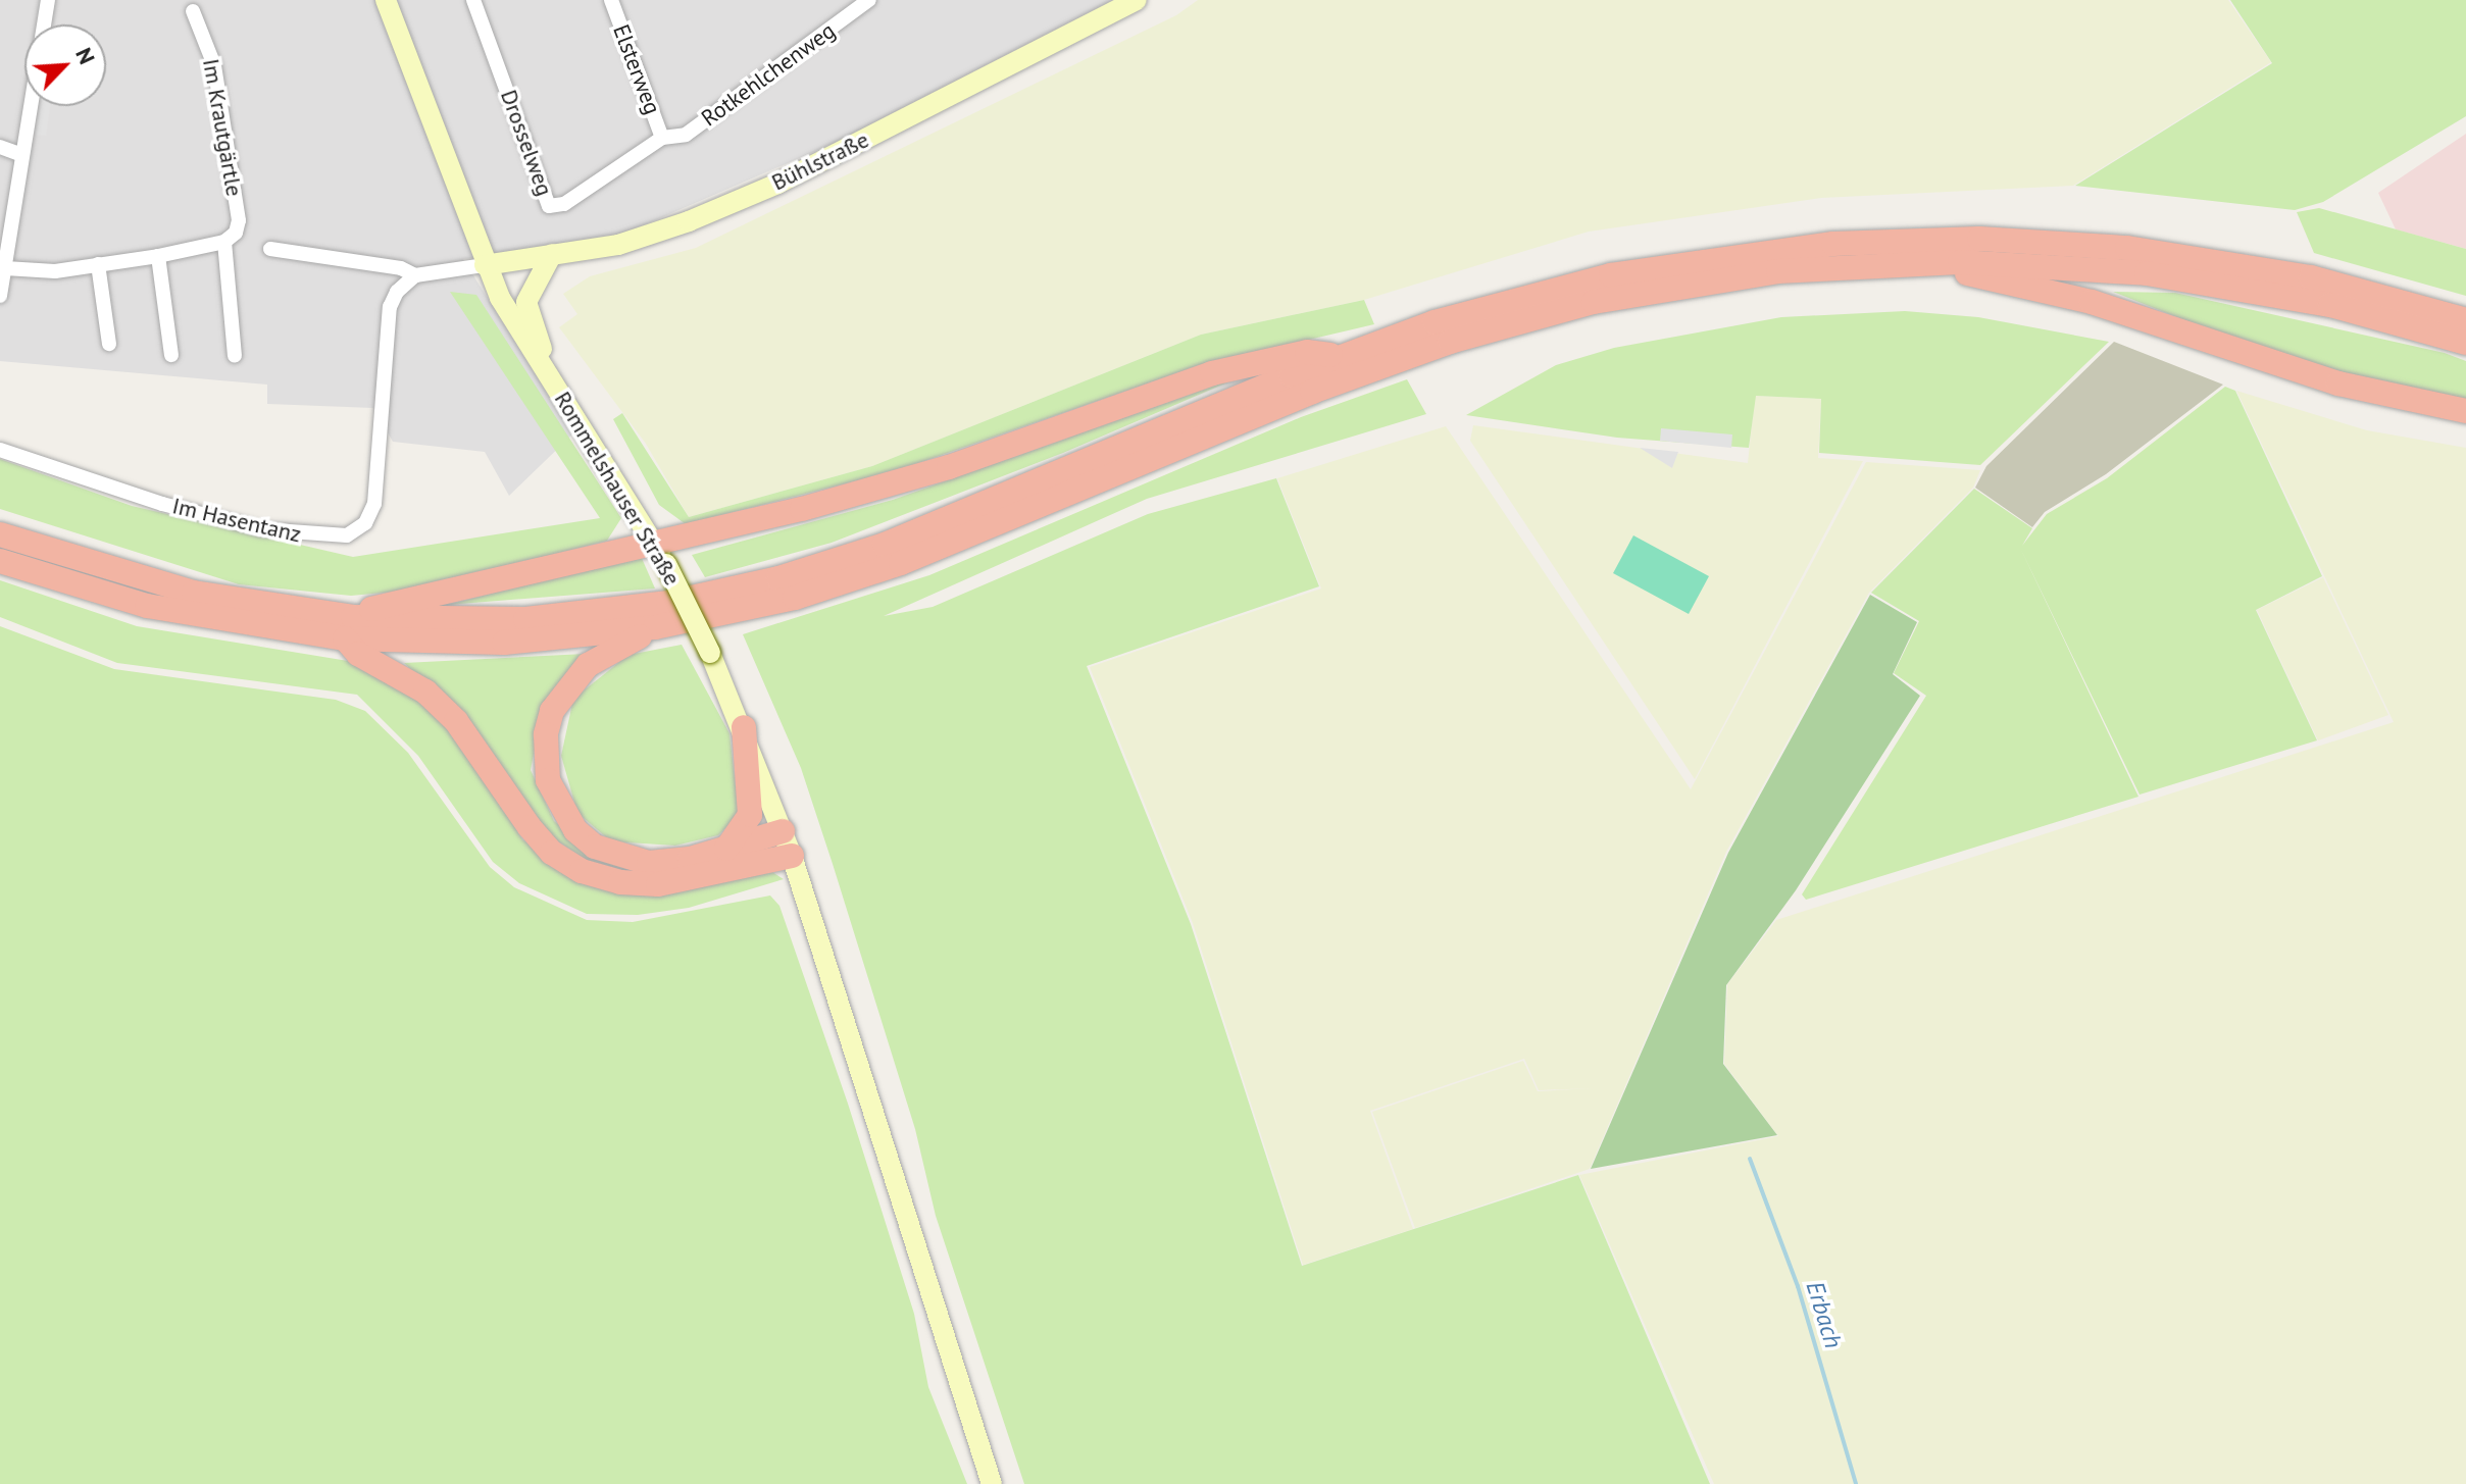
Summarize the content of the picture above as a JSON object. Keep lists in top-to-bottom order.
{
  "streets": {
    "main road": ["Bühlstraße", "Rommelshauser Straße"],
    "street": [
      "Elsterweg",
      "Rotkehlchenweg",
      "Im Krautgärtle",
      "Drosselweg",
      "Im Hasentanz"
    ]
  },
  "crossings": [
    ["Elsterweg", "Rotkehlchenweg"],
    ["Elsterweg", "Drosselweg"],
    ["Rotkehlchenweg", "Drosselweg"],
    ["Bühlstraße", "Rommelshauser Straße"]
  ],
  "water": ["Erbach"],
  "north": "top right"
}
